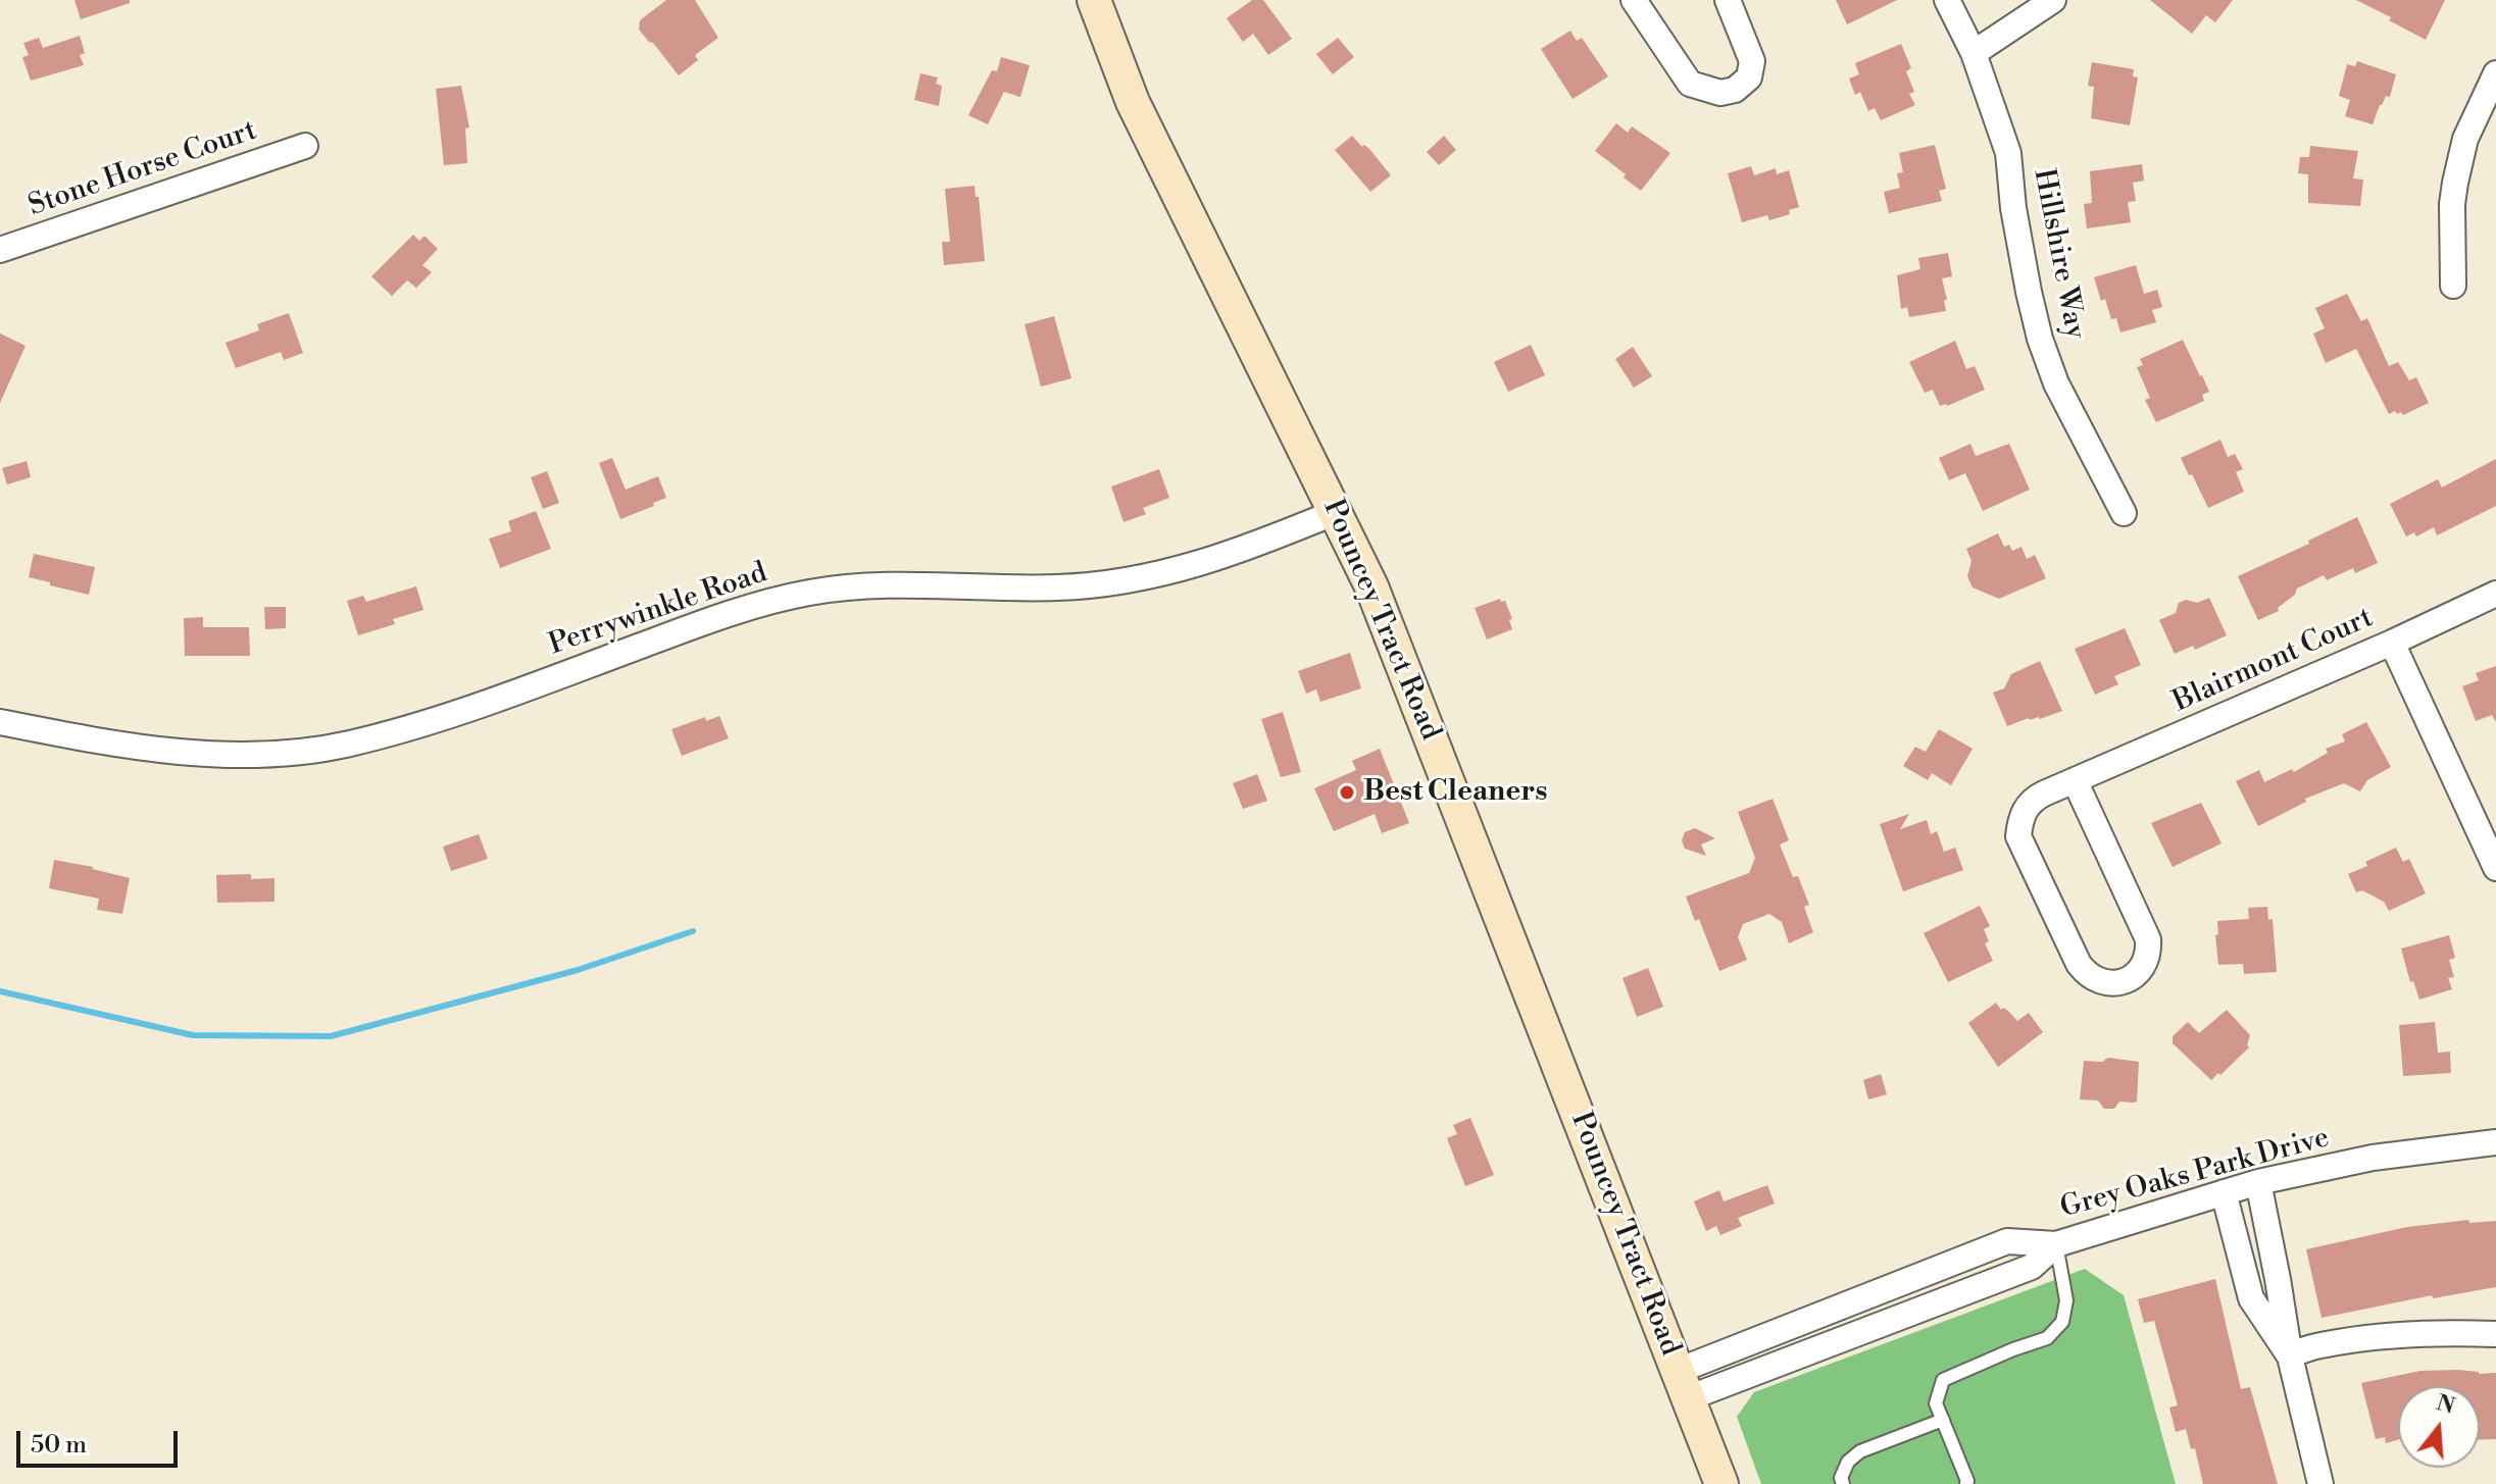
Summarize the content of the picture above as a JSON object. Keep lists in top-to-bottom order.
{
  "streets": {
    "main road": ["Pouncey Tract Road"],
    "street": [
      "Stone Horse Court",
      "Hillshire Way",
      "Perrywinkle Road",
      "Blairmont Court",
      "Grey Oaks Park Drive"
    ]
  },
  "crossings": [
    ["Perrywinkle Road", "Pouncey Tract Road"],
    ["Pouncey Tract Road", "Grey Oaks Park Drive"]
  ],
  "places": ["Best Cleaners"],
  "scale_bar": "50 m",
  "north": "top"
}
